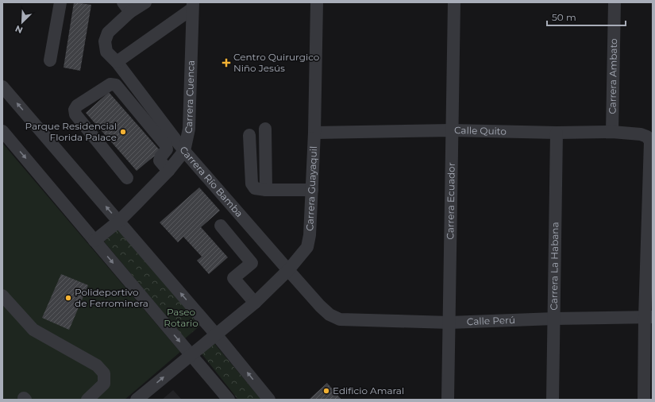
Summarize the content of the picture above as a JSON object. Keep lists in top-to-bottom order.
{
  "streets": {
    "street": [
      "Carrera Ambato",
      "Carrera Cuenca",
      "Calle Quito",
      "Carrera Río Bamba",
      "Carrera Guayaquil",
      "Carrera Ecuador",
      "Carrera La Habana",
      "Calle Perú"
    ]
  },
  "crossings": [
    ["Carrera Ambato", "Calle Quito"],
    ["Carrera Cuenca", "Carrera Río Bamba"],
    ["Calle Quito", "Carrera Guayaquil"],
    ["Calle Quito", "Carrera Ecuador"],
    ["Calle Quito", "Carrera La Habana"],
    ["Calle Quito", "Calle Perú"],
    ["Carrera Río Bamba", "Carrera Guayaquil"],
    ["Carrera Río Bamba", "Calle Perú"],
    ["Carrera Ecuador", "Calle Perú"],
    ["Carrera La Habana", "Calle Perú"]
  ],
  "parks": ["Paseo Rotario"],
  "places": {
    "health": ["Centro Quirurgico Niño Jesús"],
    "other": ["Parque Residencial Florida Palace", "Polideportivo de Ferrominera", "Edificio Amaral"]
  },
  "scale_bar": "50 m",
  "north": "bottom left"
}
